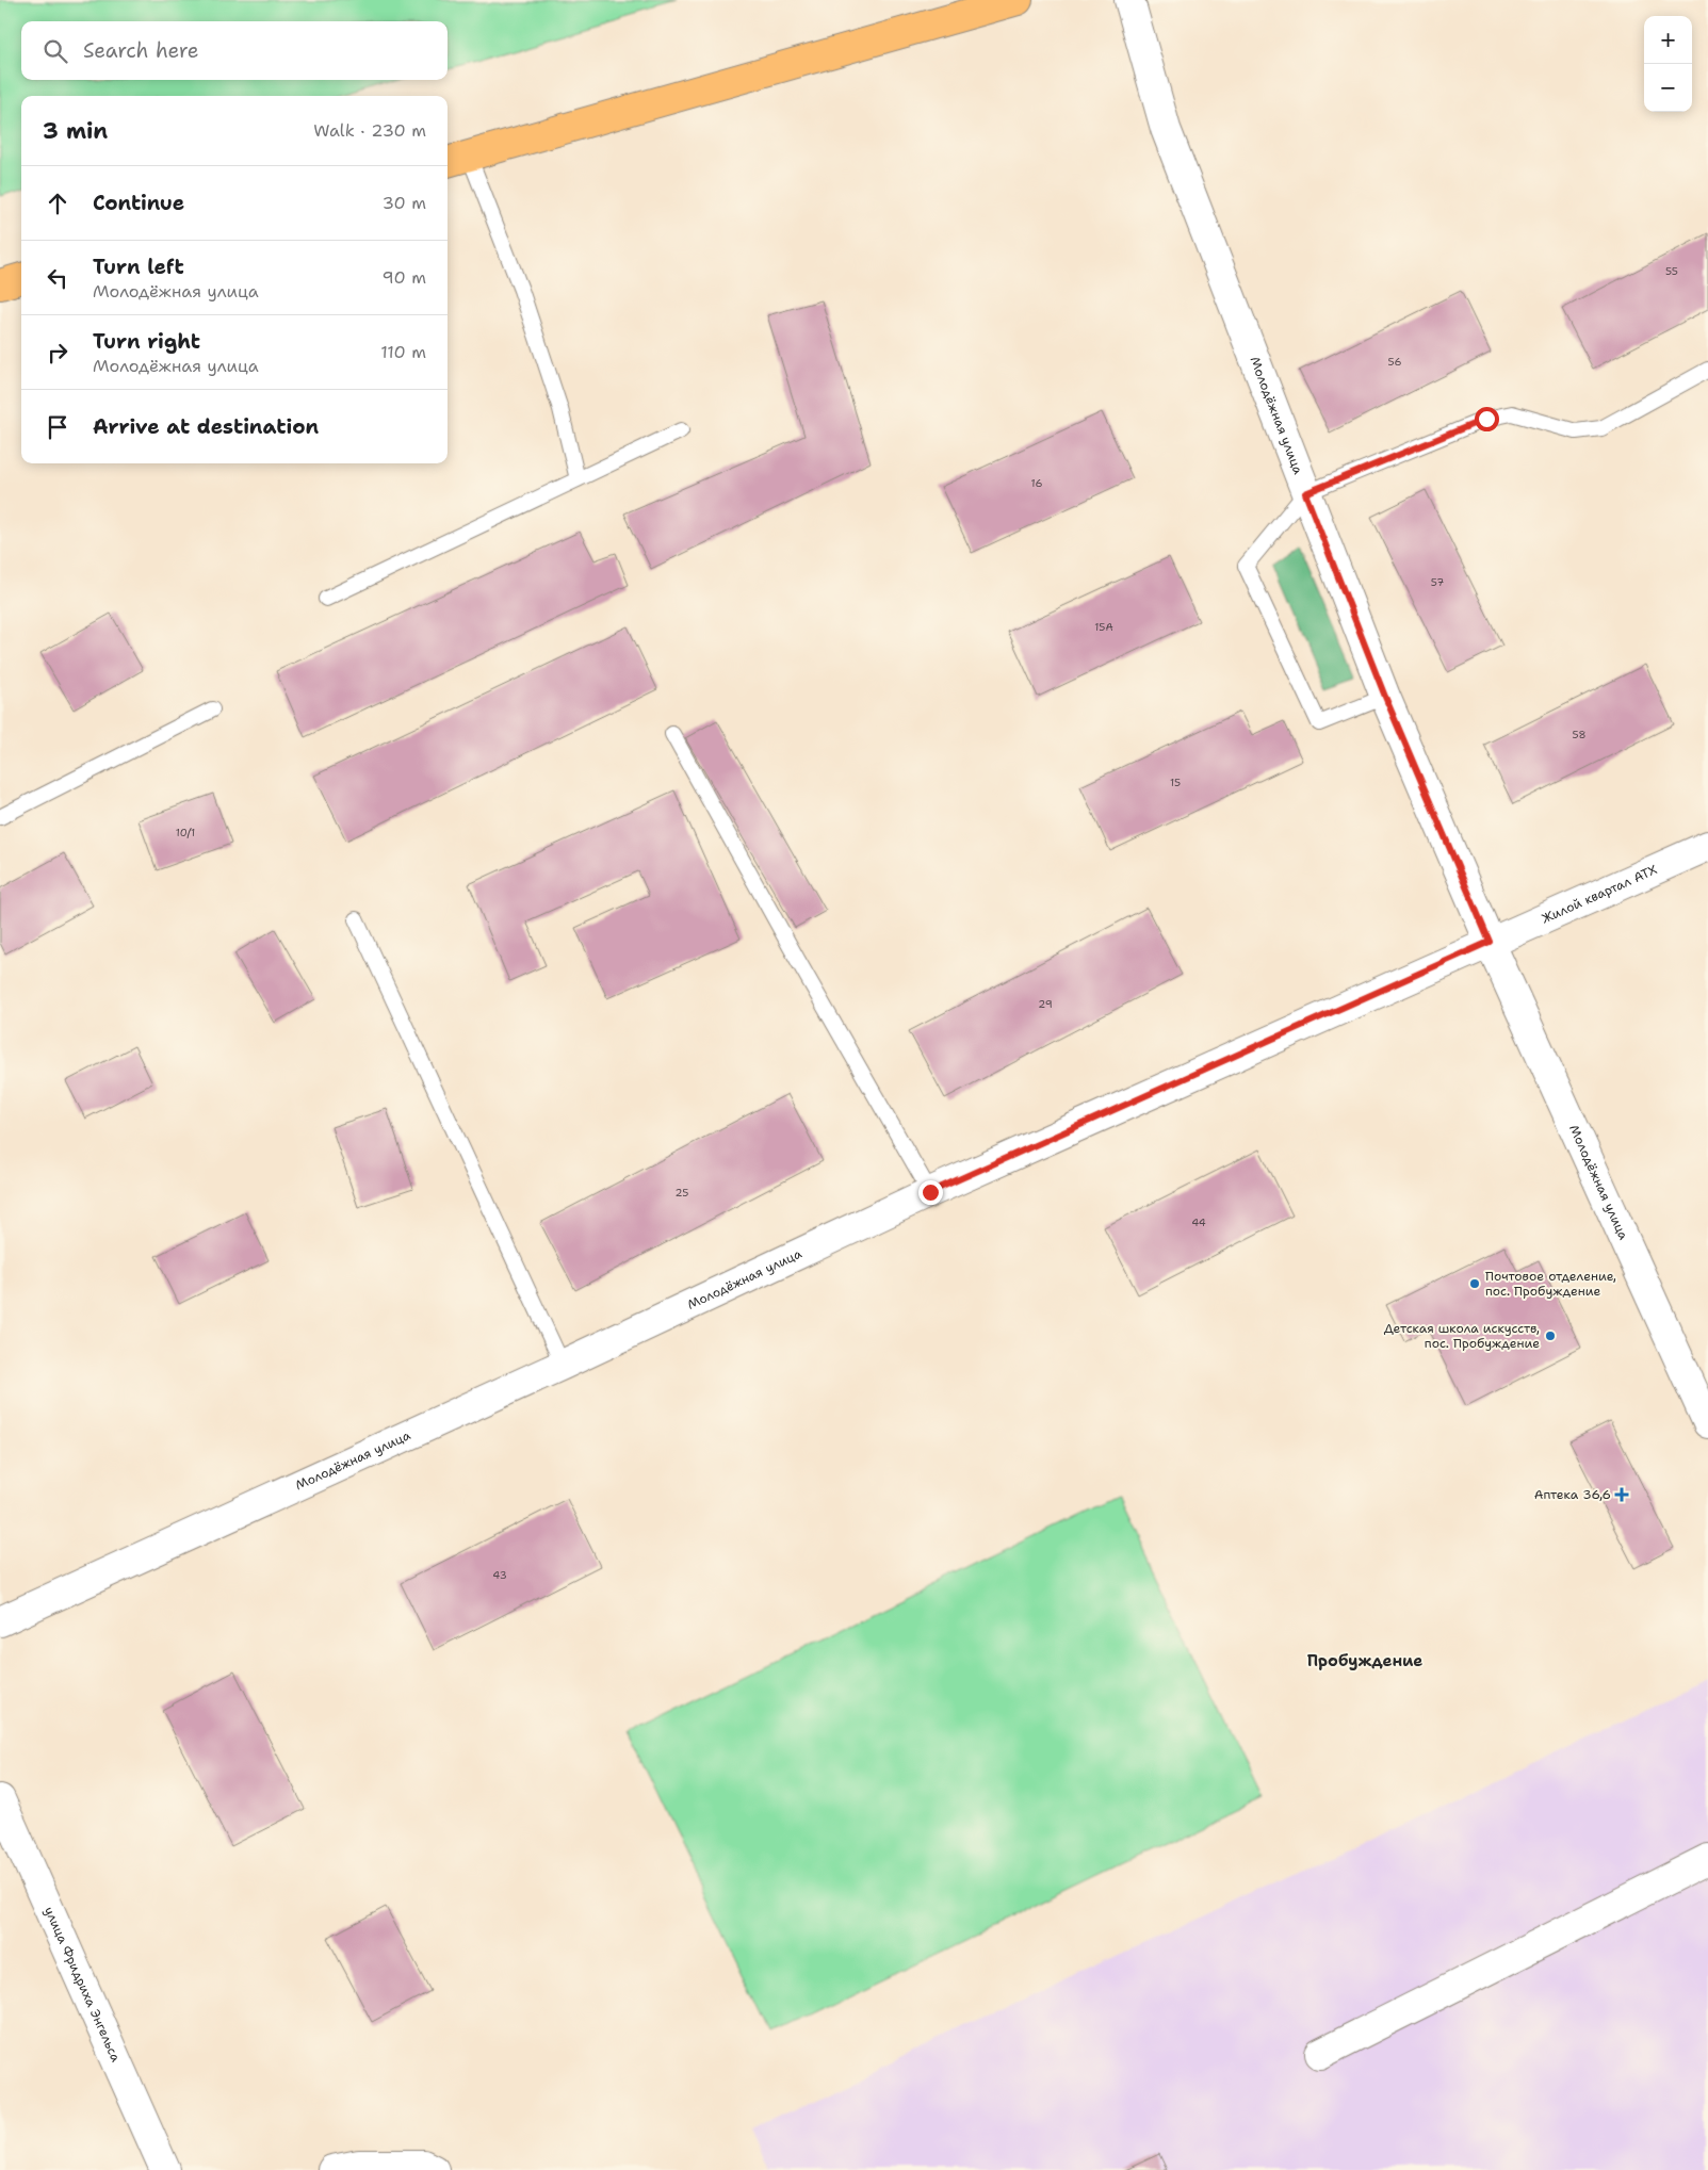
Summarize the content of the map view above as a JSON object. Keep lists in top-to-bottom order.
{
  "streets": {
    "street": ["Молодёжная улица", "Жилой квартал АТХ", "улица Фридриха Энгельса"]
  },
  "crossings": [
    ["Молодёжная улица", "Жилой квартал АТХ"]
  ],
  "districts": ["Пробуждение"],
  "places": {
    "other": ["Почтовое отделение, пос. Пробуждение", "Детская школа искусств, пос. Пробуждение"],
    "health": ["Аптека 36,6"]
  },
  "house_numbers": [
    "55",
    "56",
    "16",
    "57",
    "15А",
    "58",
    "15",
    "10/1",
    "29",
    "25",
    "44",
    "43"
  ],
  "page": {
    "map_buttons": ["+", "−"],
    "search": "Search here",
    "heading": ["3 min", "Walk · 230 m"],
    "list": [
      ["Continue", "30 m"],
      ["Turn left", "Молодёжная улица", "90 m"],
      ["Turn right", "Молодёжная улица", "110 m"],
      "Arrive at destination"
    ]
  }
}
